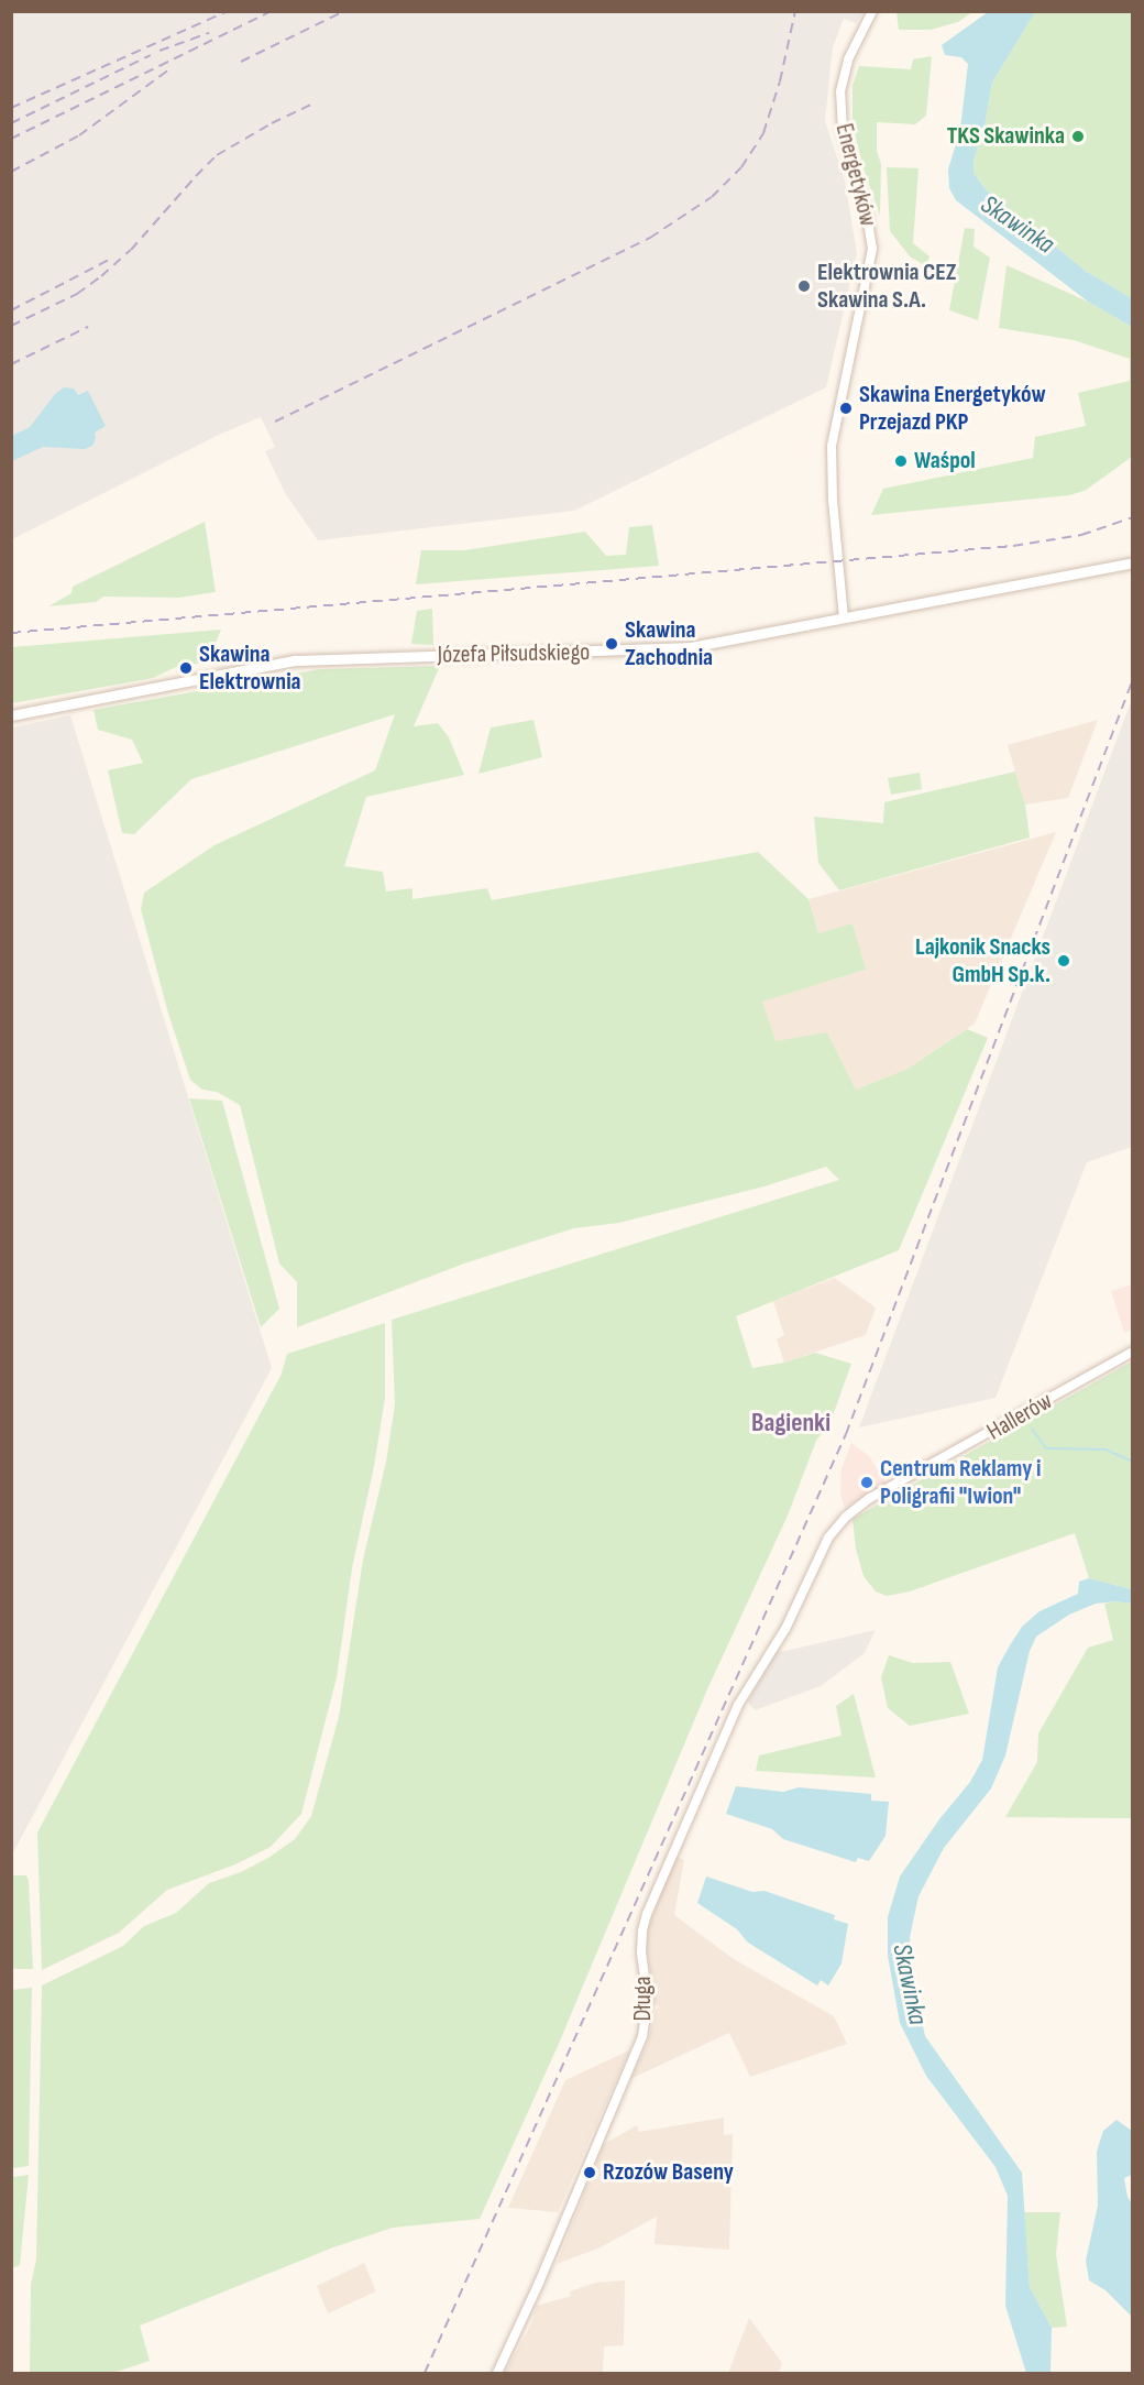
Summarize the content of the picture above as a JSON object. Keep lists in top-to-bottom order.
{
  "streets": {
    "main road": ["Józefa Piłsudskiego"],
    "street": ["Energetyków", "Hallerów", "Długa"]
  },
  "crossings": [
    ["Energetyków", "Józefa Piłsudskiego"],
    ["Hallerów", "Długa"]
  ],
  "districts": ["Bagienki"],
  "water": ["Skawinka"],
  "places": [
    "TKS Skawinka",
    "Elektrownia CEZ Skawina S.A.",
    "Skawina Energetyków Przejazd PKP",
    "Waśpol",
    "Skawina Zachodnia",
    "Skawina Elektrownia",
    "Lajkonik Snacks GmbH Sp.k.",
    "Centrum Reklamy i Poligrafii \"Iwion\"",
    "Rzozów Baseny"
  ]
}
